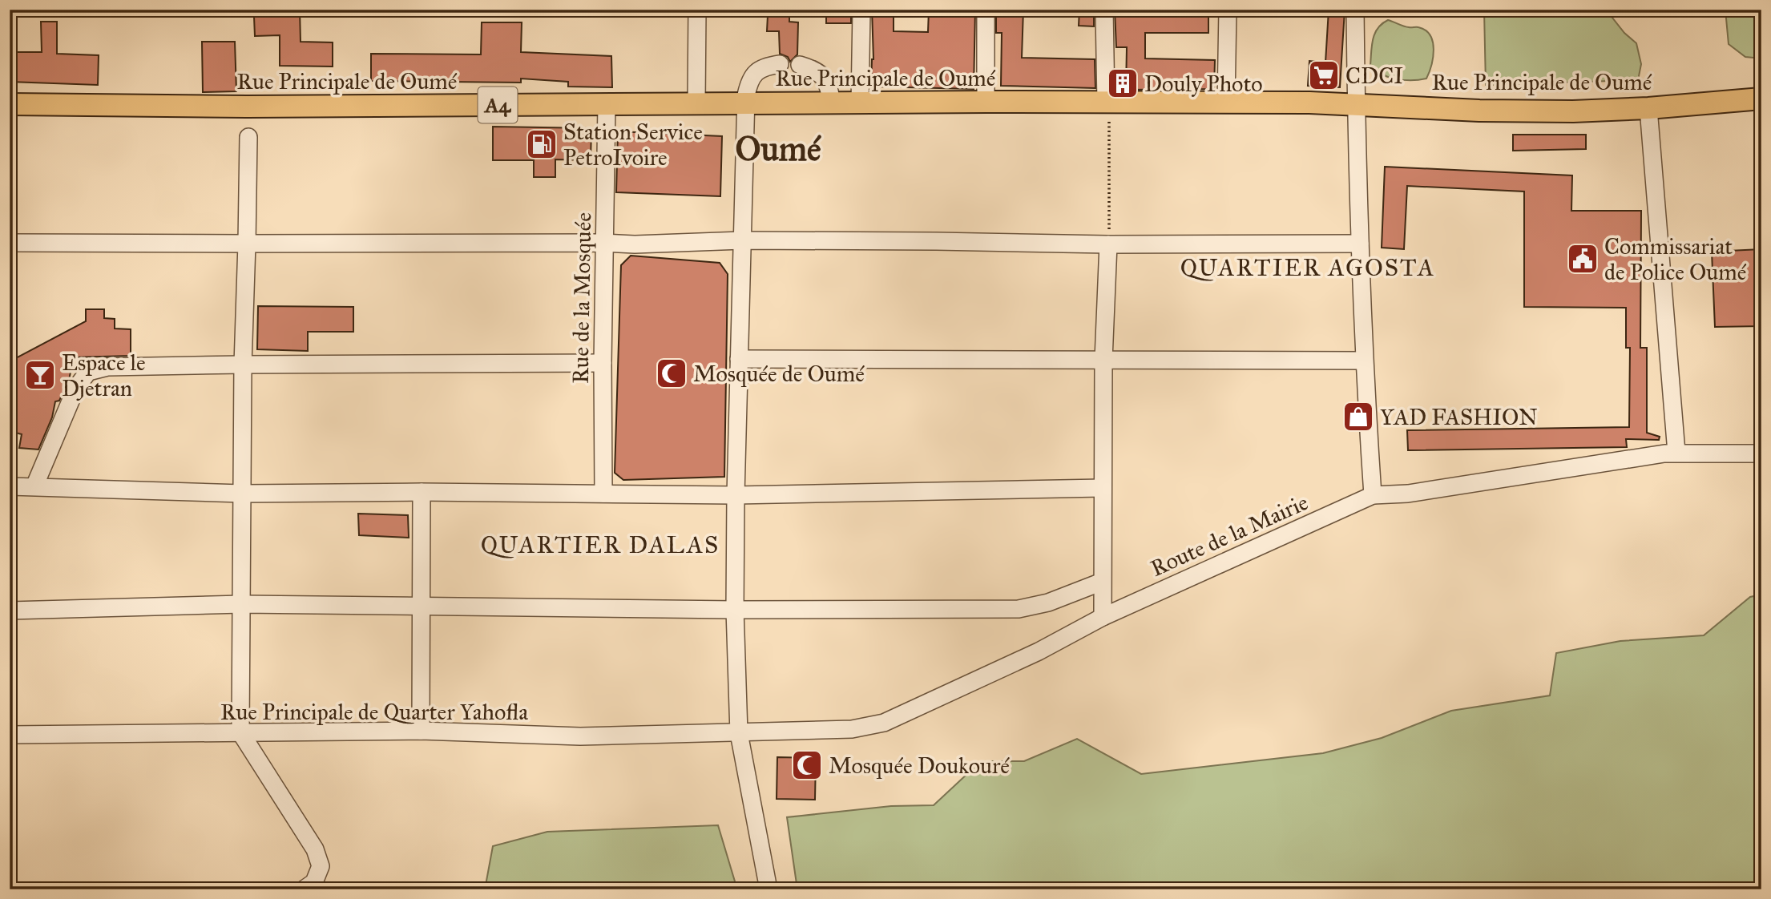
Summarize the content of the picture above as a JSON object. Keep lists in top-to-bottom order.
{
  "streets": {
    "main road": ["Rue Principale de Oumé", "A4"],
    "street": ["Rue de la Mosquée", "Route de la Mairie", "Rue Principale de Quarter Yahofla"]
  },
  "crossings": [
    ["Rue Principale de Oumé", "Rue de la Mosquée"],
    ["Route de la Mairie", "Rue Principale de Quarter Yahofla"]
  ],
  "districts": ["Oumé", "QUARTIER AGOSTA", "QUARTIER DALAS"],
  "places": {
    "supermarket": ["CDCI"],
    "building": ["Douly Photo"],
    "fuel station": ["Station Service PetroIvoire"],
    "public building": ["Commissariat de Police Oumé"],
    "mosque": ["Mosquée de Oumé", "Mosquée Doukouré"],
    "bar": ["Espace le Djetran"],
    "shop": ["YAD FASHION"]
  }
}
